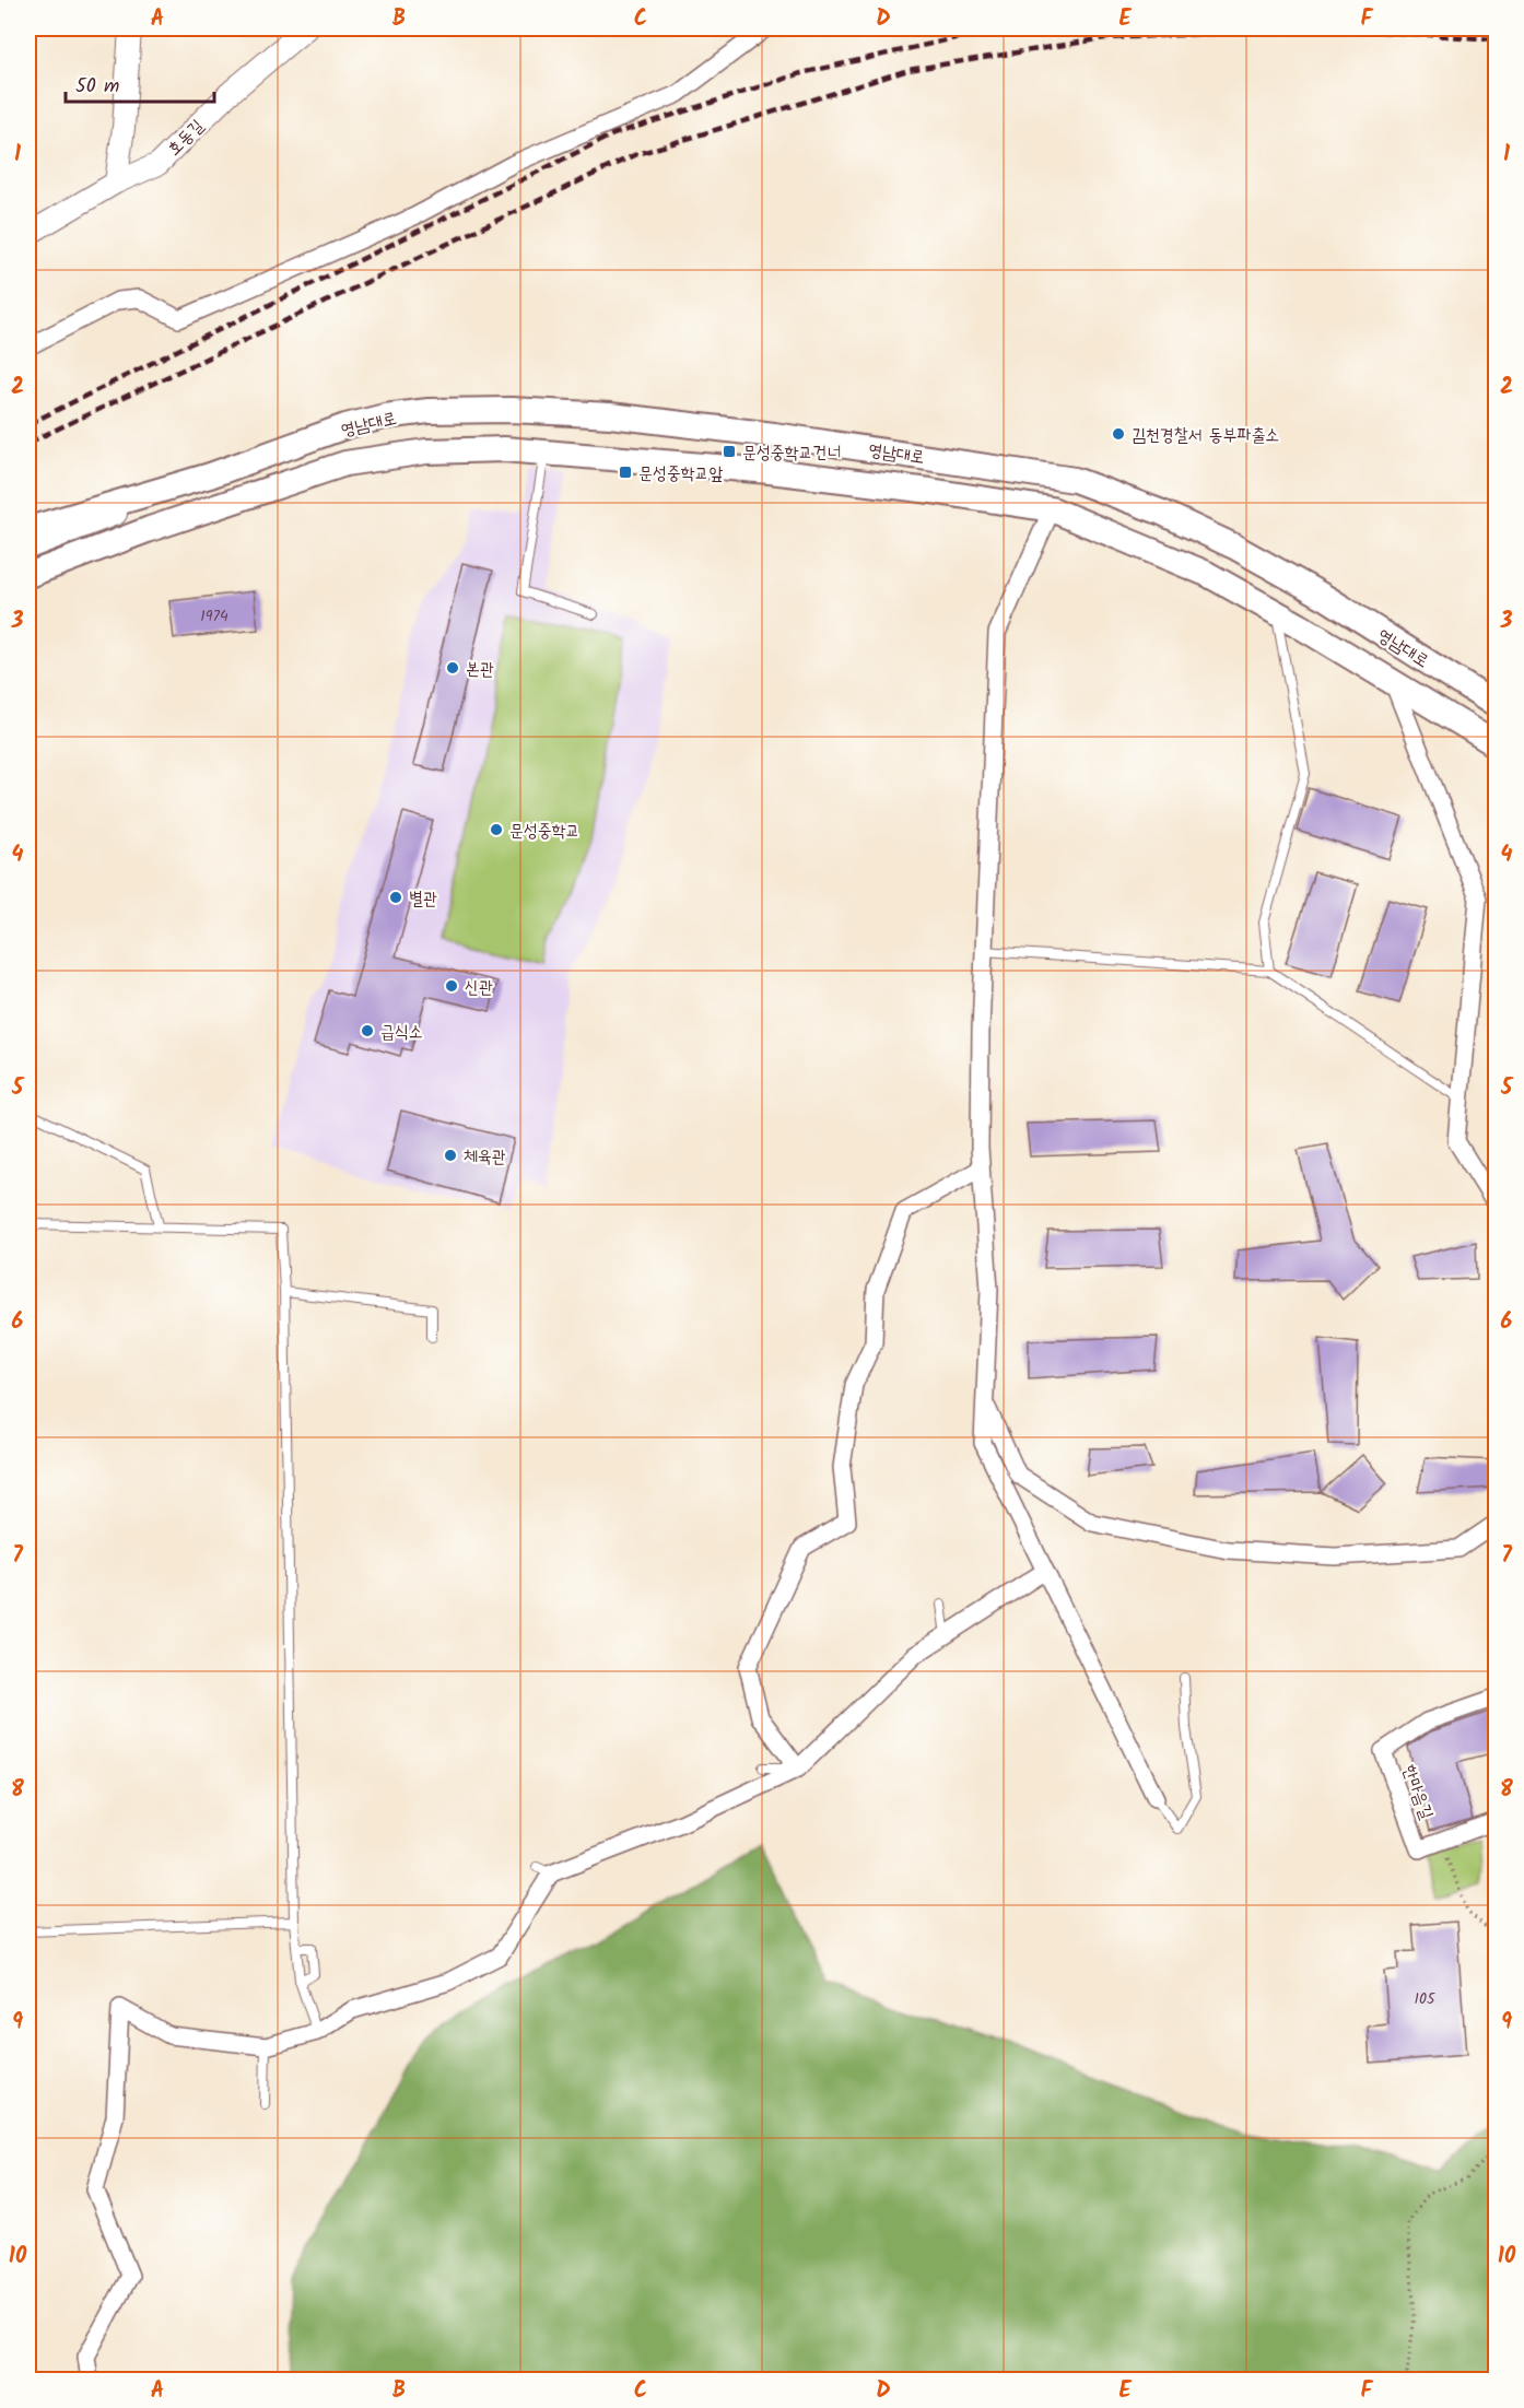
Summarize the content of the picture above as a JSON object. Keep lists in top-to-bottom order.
{
  "streets": {
    "main road": ["영남대로"],
    "street": ["호동길", "한마음길"]
  },
  "places": {
    "other": [
      "김천경찰서 동부파출소",
      "본관",
      "문성중학교",
      "별관",
      "신관",
      "급식소",
      "체육관"
    ],
    "transit": ["문성중학교건너", "문성중학교앞"]
  },
  "house_numbers": ["1974", "105"],
  "scale_bar": "50 m",
  "grid": {
    "columns": [
      "A",
      "B",
      "C",
      "D",
      "E",
      "F"
    ],
    "rows": [
      "1",
      "2",
      "3",
      "4",
      "5",
      "6",
      "7",
      "8",
      "9",
      "10"
    ]
  }
}
